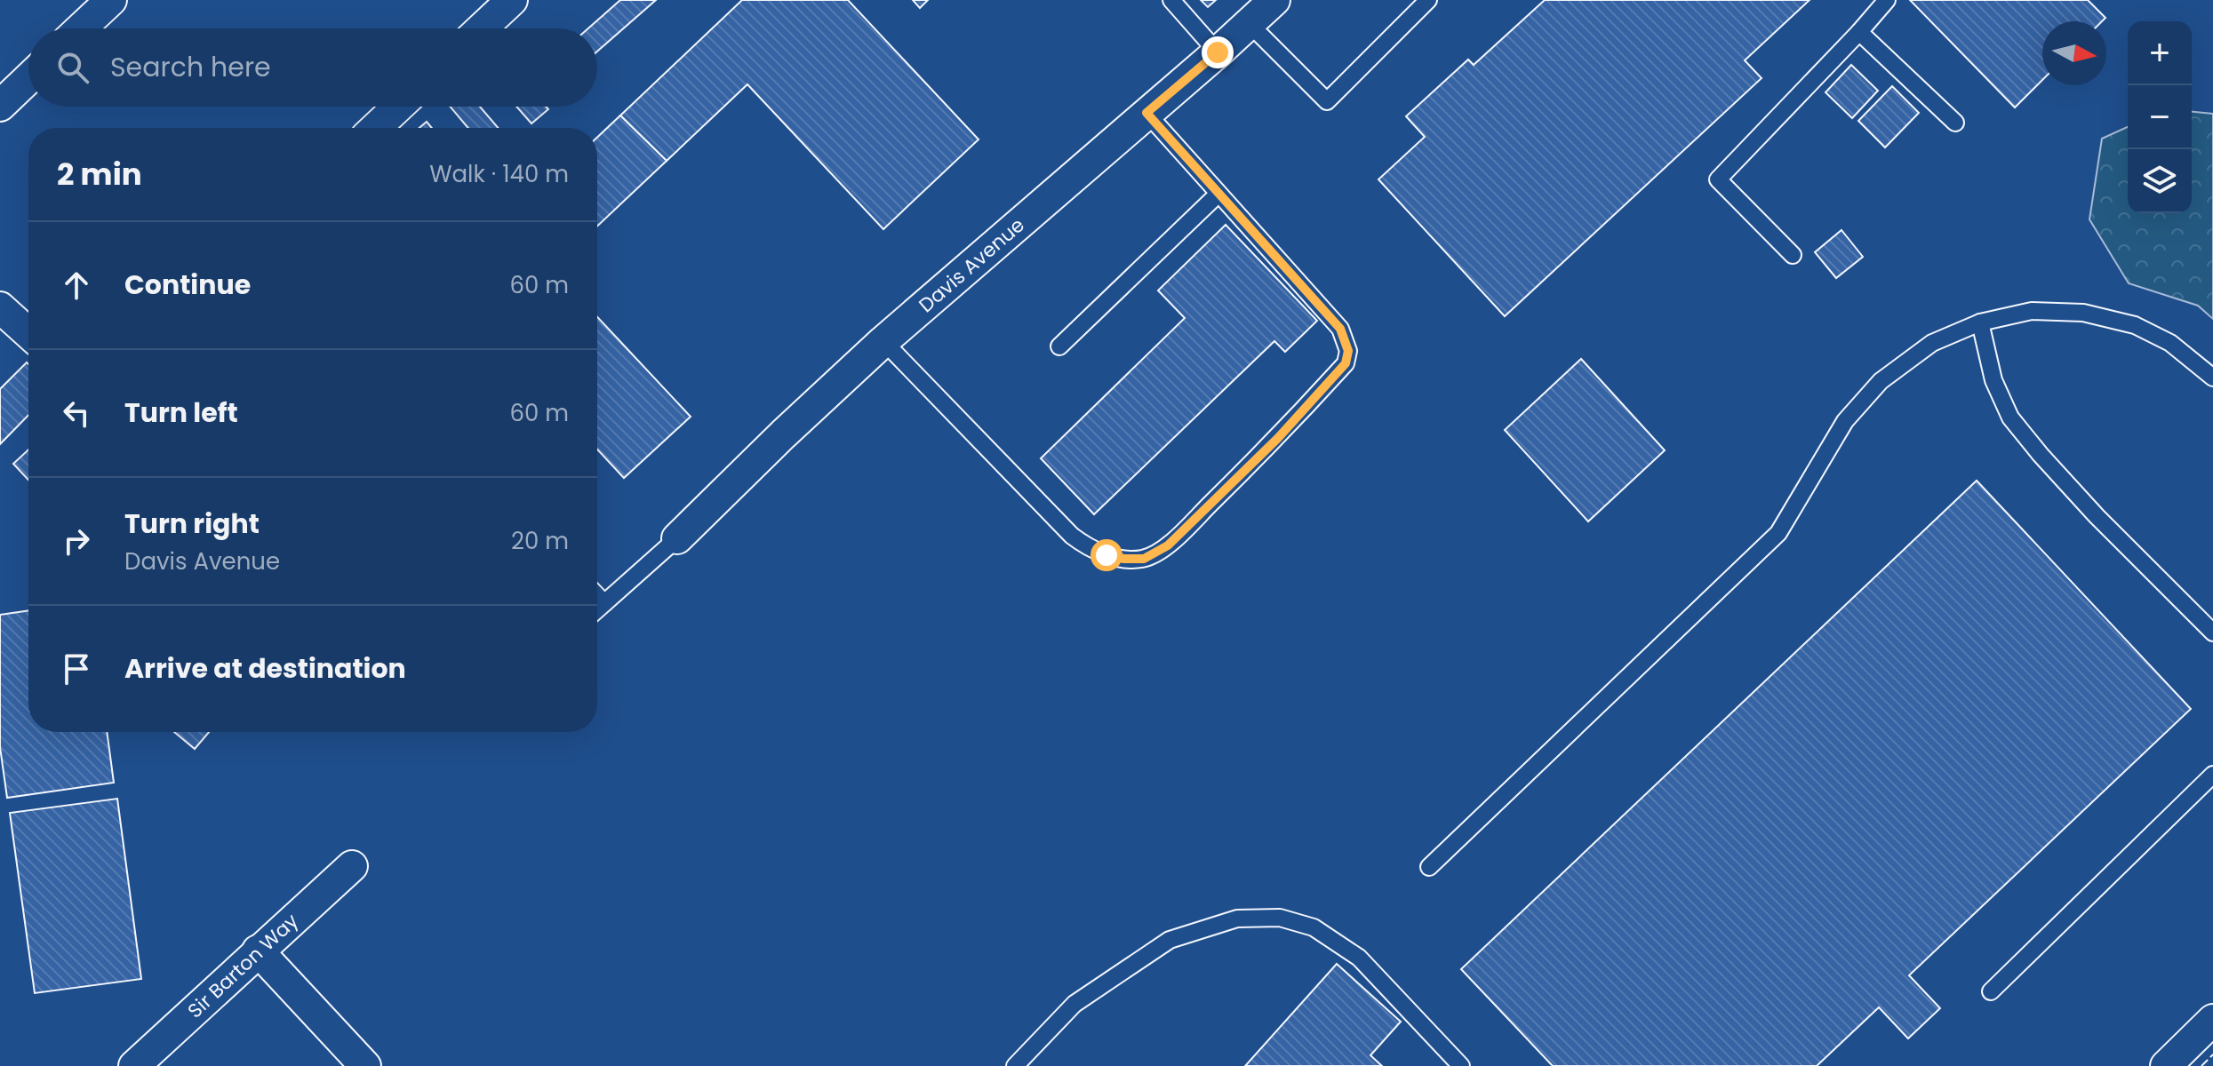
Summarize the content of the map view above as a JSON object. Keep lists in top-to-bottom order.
{
  "streets": {
    "street": ["Davis Avenue", "Sir Barton Way"]
  },
  "north": "right",
  "page": {
    "map_buttons": ["+", "−"],
    "search": "Search here",
    "heading": ["2 min", "Walk · 140 m"],
    "list": [
      ["Continue", "60 m"],
      ["Turn left", "60 m"],
      ["Turn right", "Davis Avenue", "20 m"],
      "Arrive at destination"
    ]
  }
}
